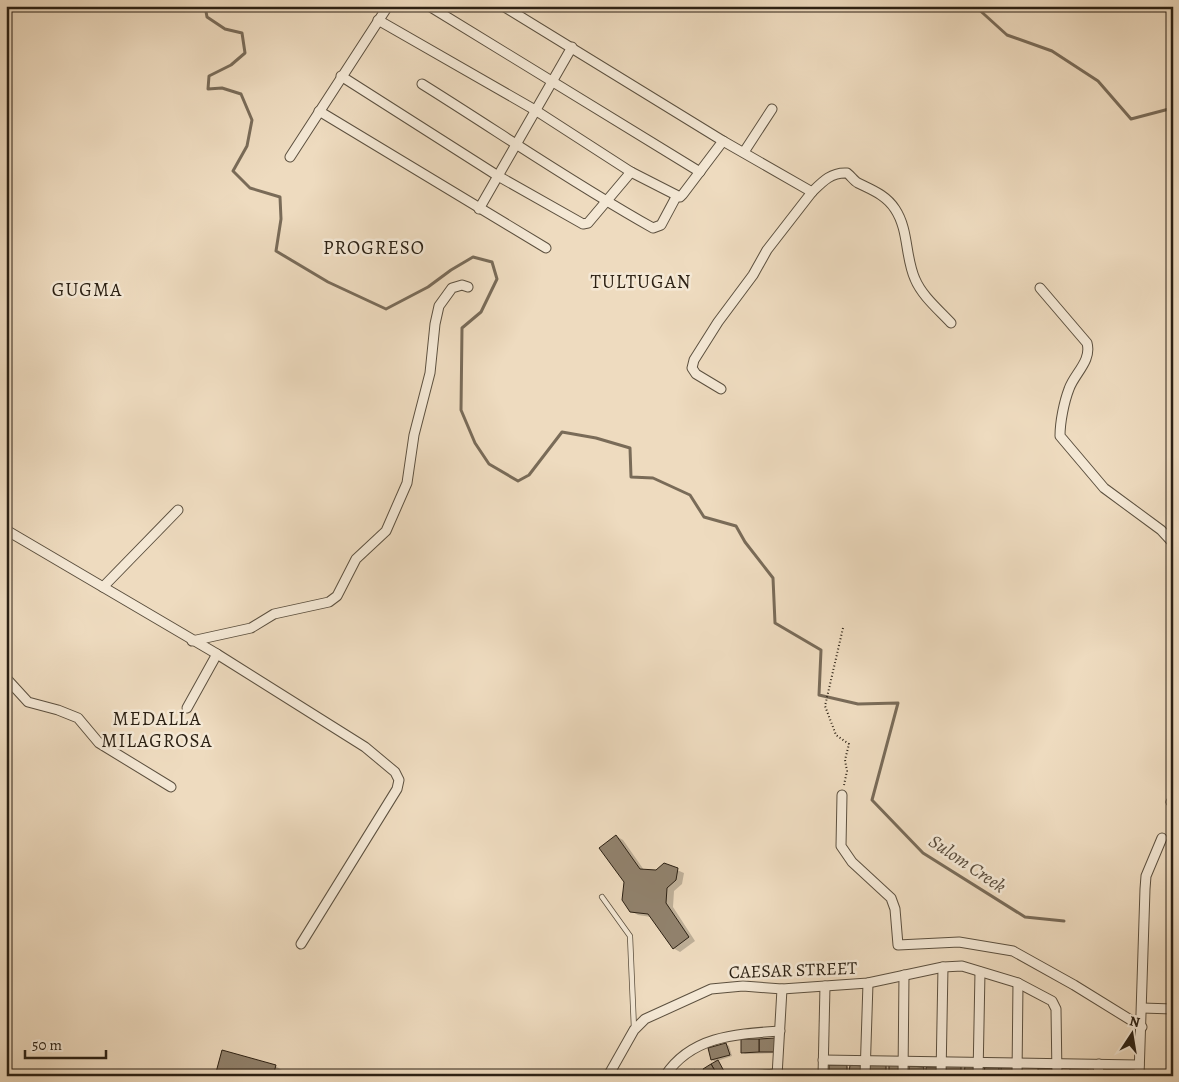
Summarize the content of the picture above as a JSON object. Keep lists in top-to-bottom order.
{
  "streets": {
    "street": ["CAESAR STREET"]
  },
  "districts": [
    "PROGRESO",
    "TULTUGAN",
    "GUGMA",
    "MEDALLA MILAGROSA"
  ],
  "water": ["Sulom Creek"],
  "scale_bar": "50 m",
  "north": "top"
}
